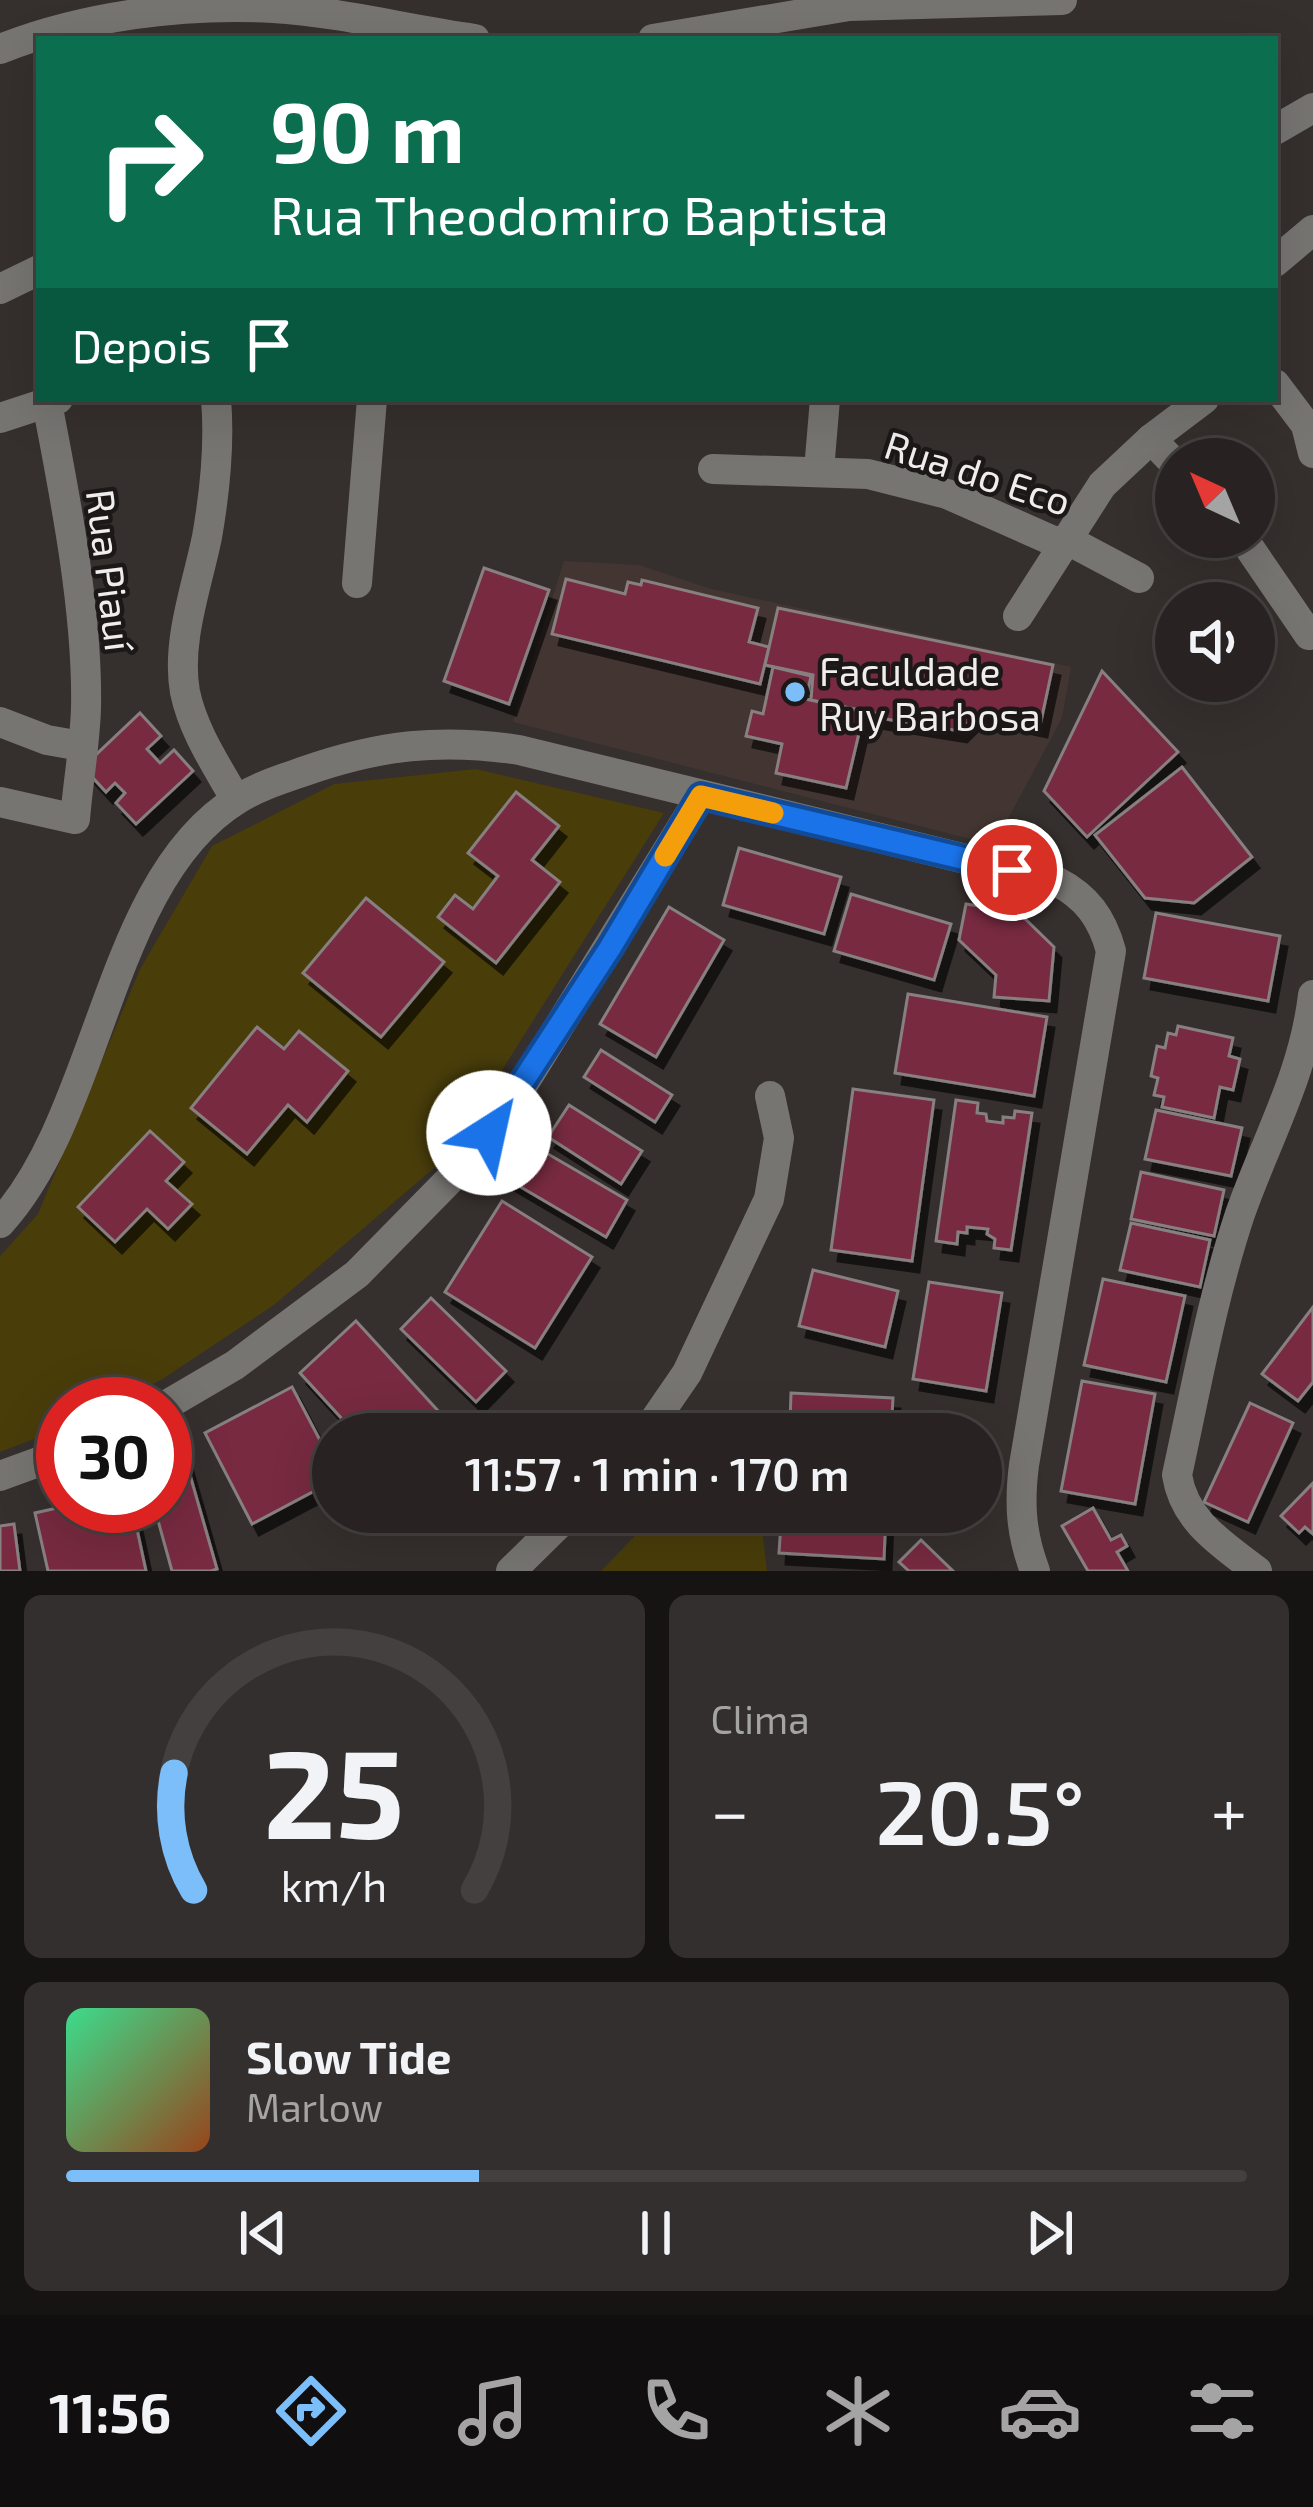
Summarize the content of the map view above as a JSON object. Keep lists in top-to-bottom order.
{
  "streets": {
    "street": ["Rua do Eco", "Rua Piauí"]
  },
  "places": ["Faculdade Ruy Barbosa"],
  "north": "top left",
  "page": {
    "turn": ["90 m", "Rua Theodomiro Baptista"],
    "then": "Depois",
    "limit": "30",
    "trip": "11:57 · 1 min · 170 m",
    "tile": "Clima",
    "heat": ["−", "20.5°", "+"],
    "song": ["Slow Tide", "Marlow"],
    "tabs": "11:56",
    "gauge": ["25", "km/h"]
  }
}
